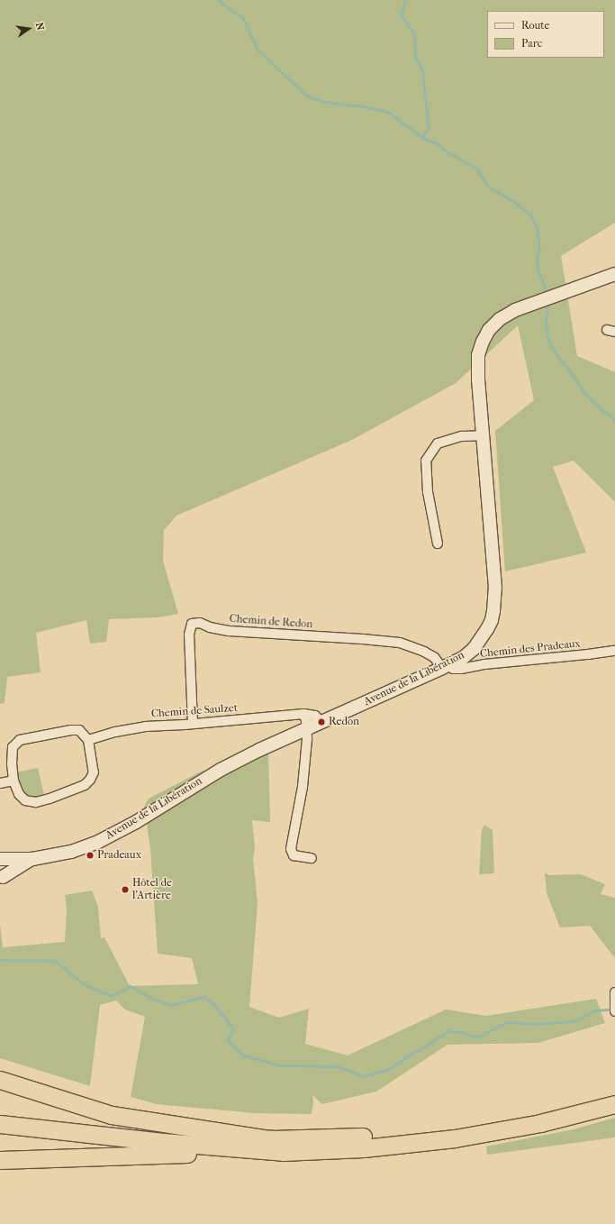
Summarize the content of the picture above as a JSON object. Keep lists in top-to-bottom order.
{
  "streets": {
    "main road": ["Avenue de la Libération"],
    "street": ["Chemin de Redon", "Chemin des Pradeaux", "Chemin de Saulzet"]
  },
  "crossings": [
    ["Chemin de Redon", "Chemin des Pradeaux"],
    ["Chemin de Redon", "Avenue de la Libération"],
    ["Chemin de Redon", "Chemin de Saulzet"],
    ["Chemin des Pradeaux", "Avenue de la Libération"],
    ["Avenue de la Libération", "Chemin de Saulzet"]
  ],
  "places": ["Redon", "Pradeaux", "Hôtel de l'Artière"],
  "legend": ["Route", "Parc"],
  "north": "right"
}
